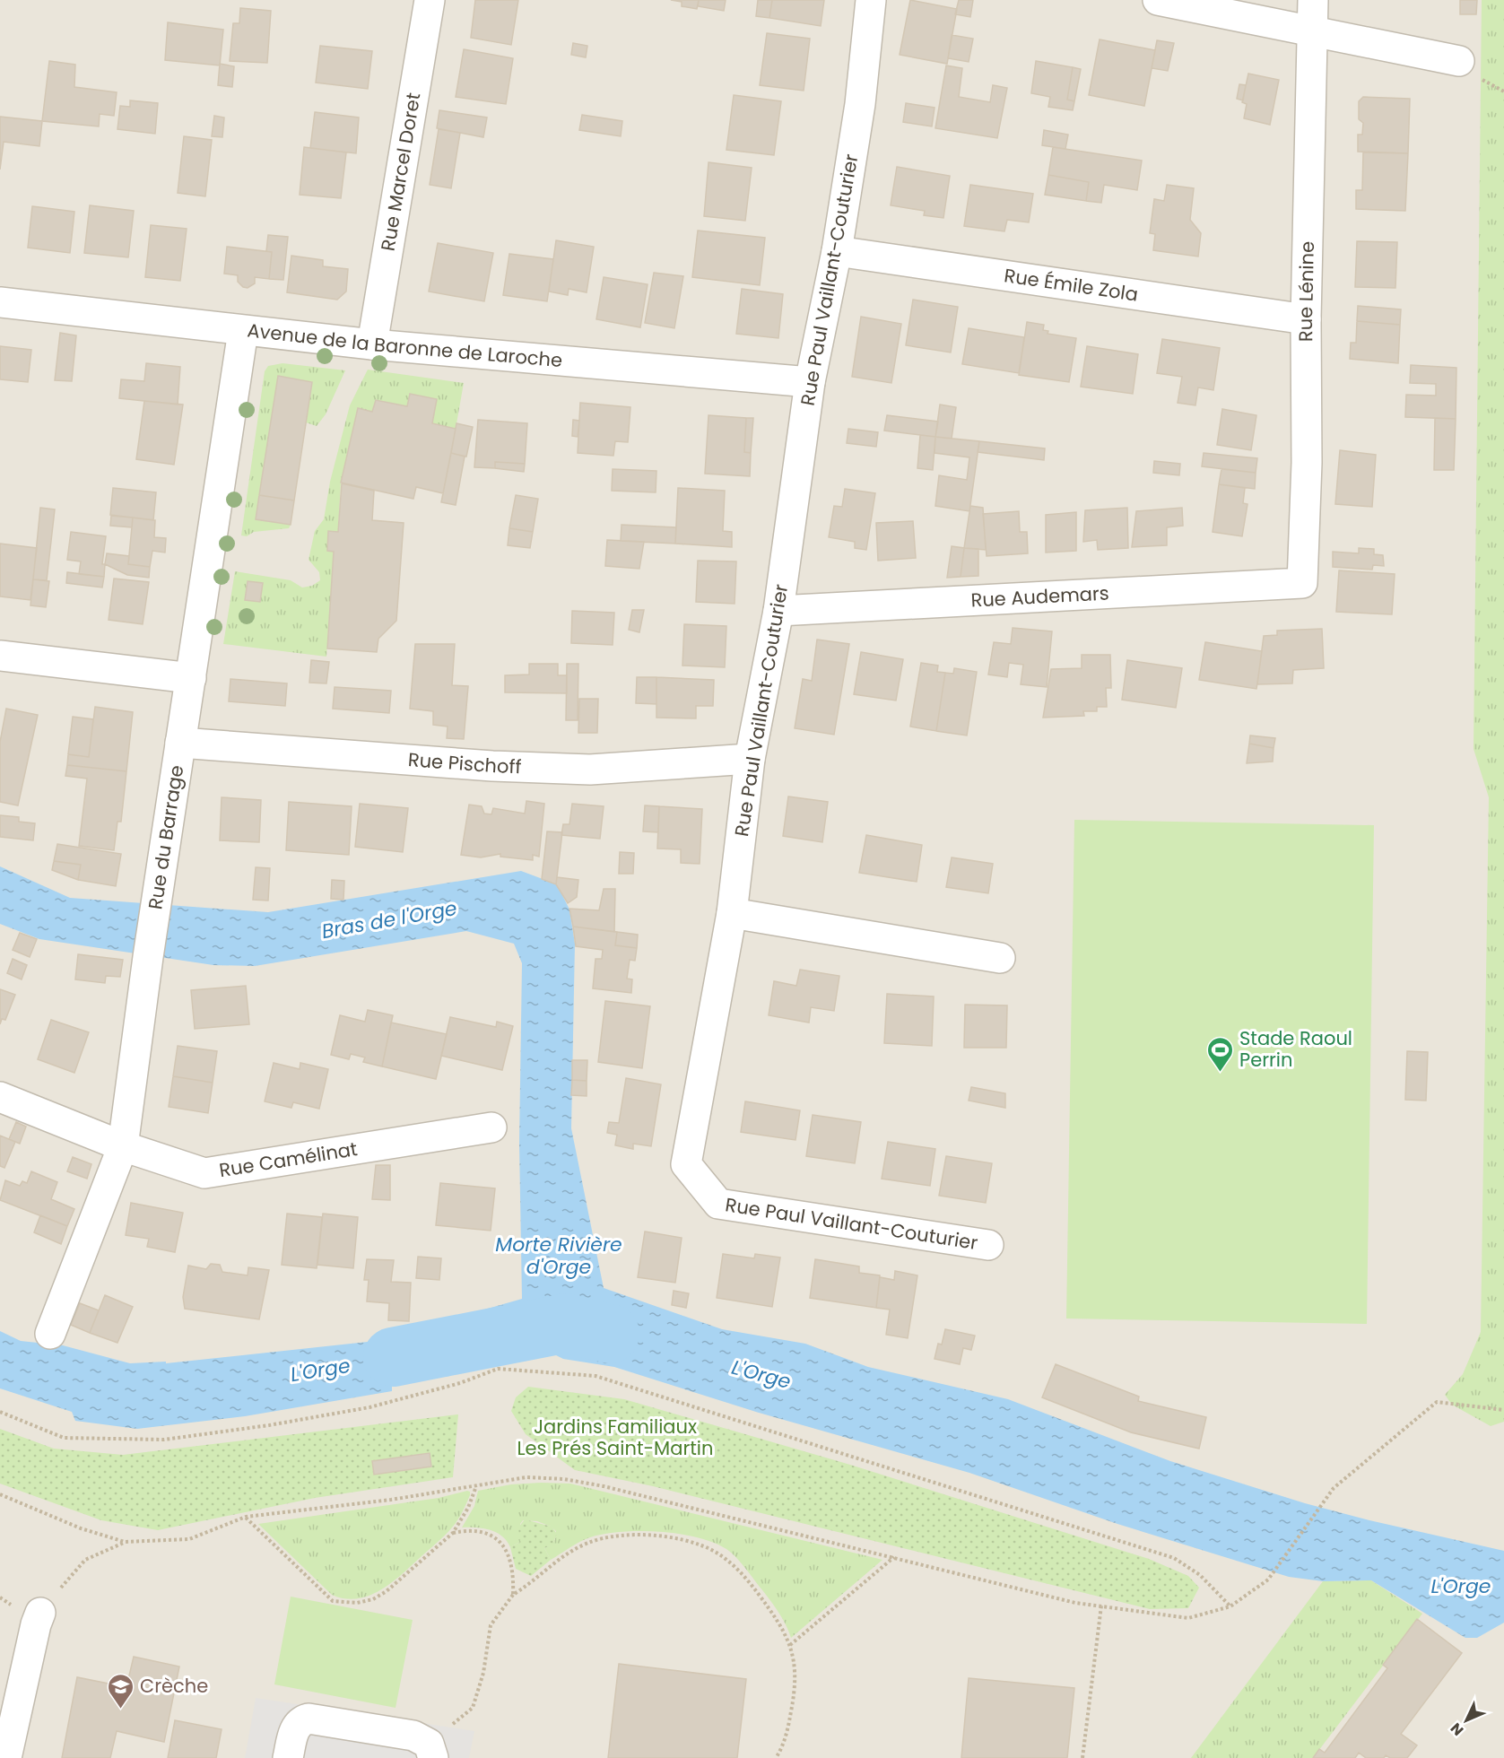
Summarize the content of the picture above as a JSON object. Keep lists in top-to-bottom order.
{
  "streets": {
    "street": [
      "Rue Marcel Doret",
      "Rue Paul Vaillant-Couturier",
      "Rue Émile Zola",
      "Rue Lénine",
      "Avenue de la Baronne de Laroche",
      "Rue Audemars",
      "Rue Pischoff",
      "Rue du Barrage",
      "Rue Camélinat"
    ]
  },
  "crossings": [
    ["Rue Marcel Doret", "Avenue de la Baronne de Laroche"],
    ["Rue Paul Vaillant-Couturier", "Rue Émile Zola"],
    ["Rue Paul Vaillant-Couturier", "Avenue de la Baronne de Laroche"],
    ["Rue Paul Vaillant-Couturier", "Rue Audemars"],
    ["Rue Paul Vaillant-Couturier", "Rue Pischoff"],
    ["Rue Émile Zola", "Rue Lénine"],
    ["Rue Lénine", "Rue Audemars"],
    ["Avenue de la Baronne de Laroche", "Rue du Barrage"],
    ["Rue Pischoff", "Rue du Barrage"],
    ["Rue du Barrage", "Rue Camélinat"]
  ],
  "water": ["Bras de l'Orge", "Morte Rivière d'Orge", "L'Orge"],
  "parks": ["Jardins Familiaux Les Prés Saint-Martin"],
  "places": {
    "sports": ["Stade Raoul Perrin"],
    "school or university": ["Crèche"]
  },
  "north": "bottom left"
}
